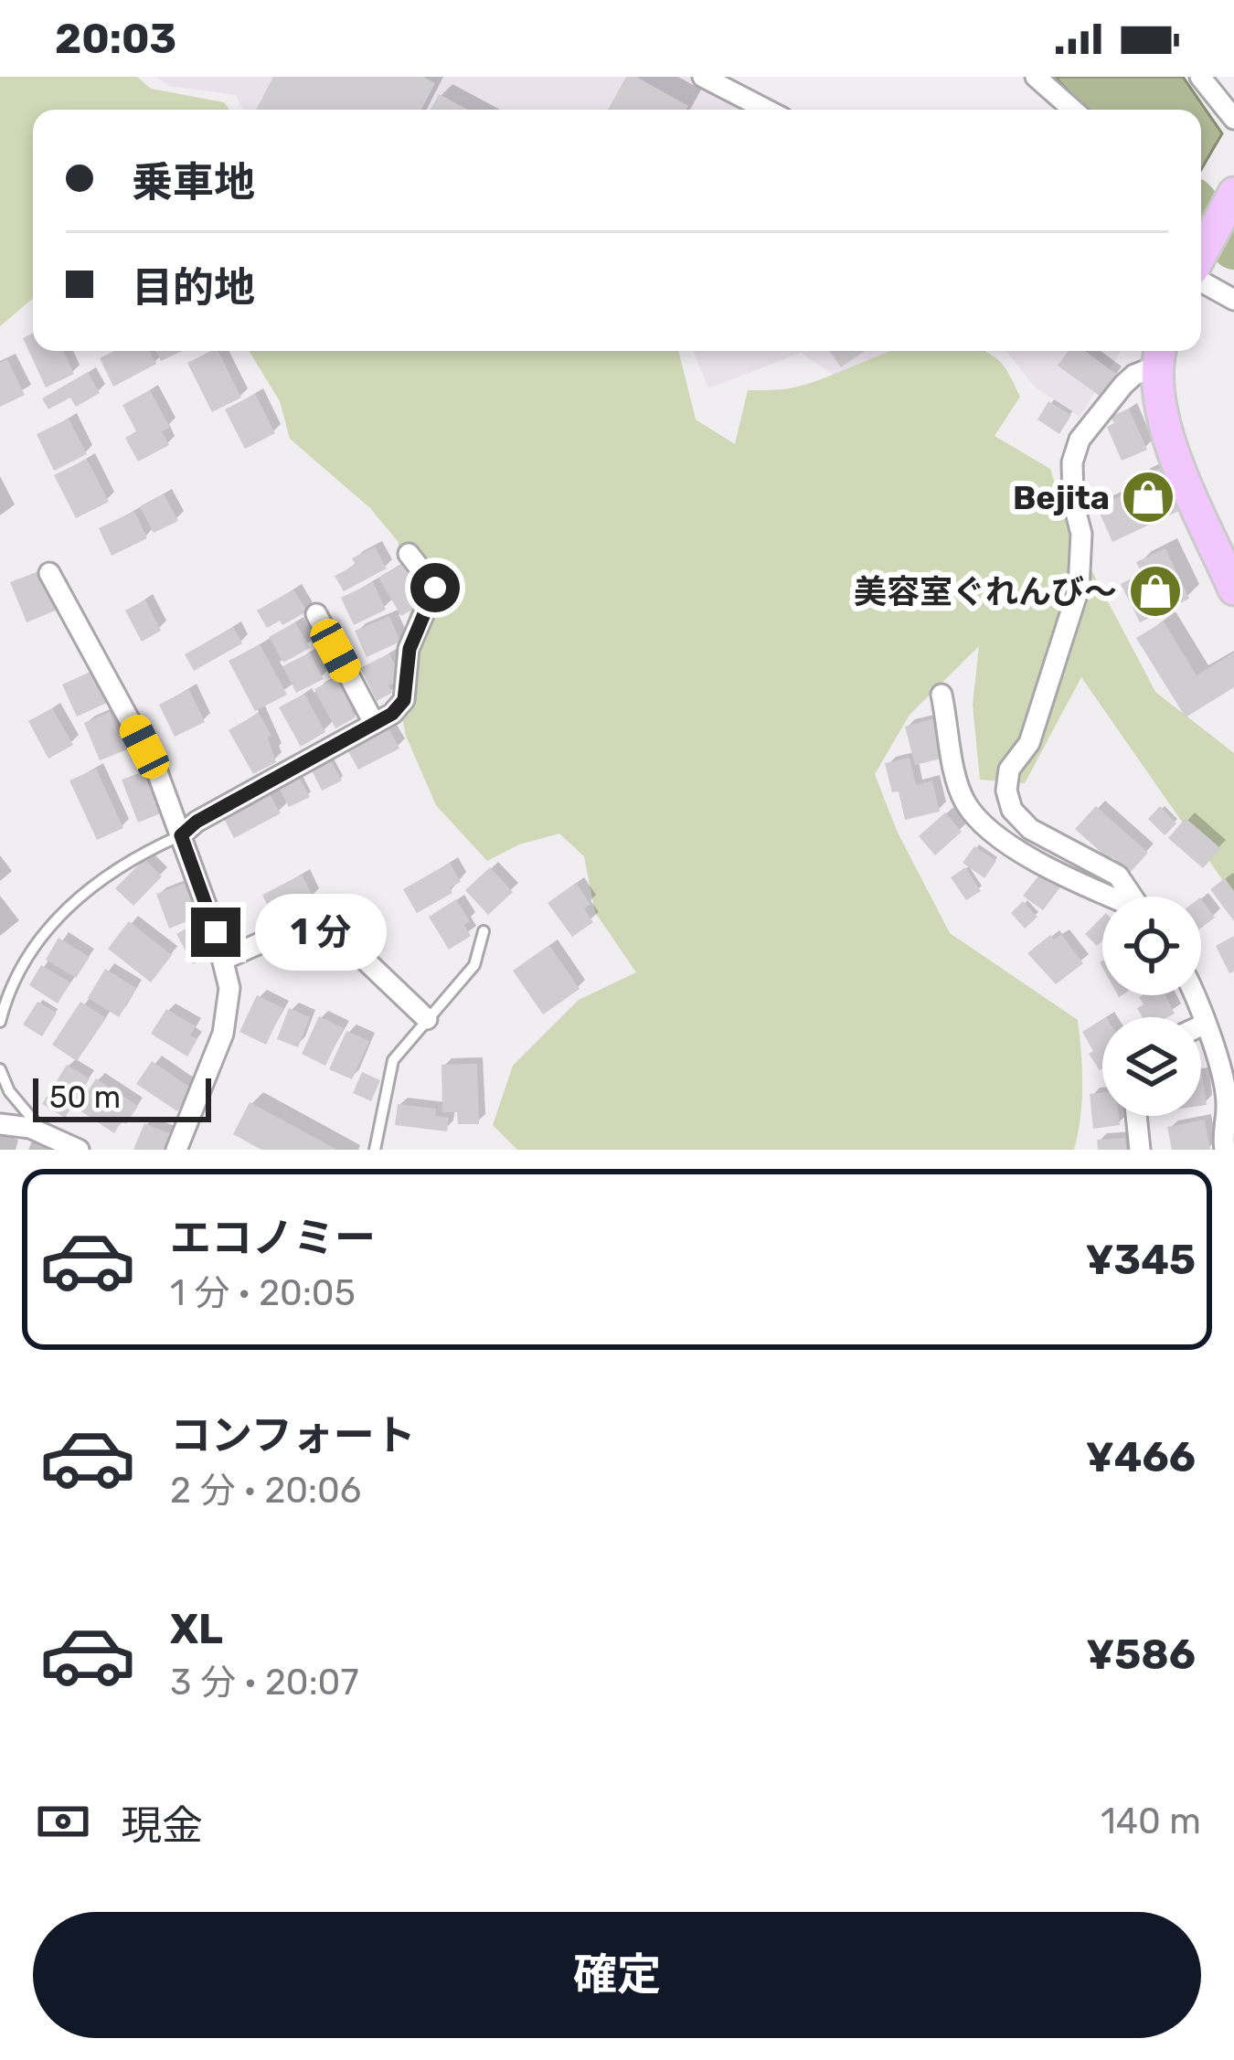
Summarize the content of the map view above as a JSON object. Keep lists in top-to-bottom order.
{
  "places": {
    "shop": ["Bejita", "美容室ぐれんび～"]
  },
  "scale_bar": "50 m",
  "page": {
    "status": "20:03",
    "banner": ["乗車地", "目的地"],
    "bubble": "1 分",
    "scale": "50 m",
    "list": [
      {
        "name": "エコノミー",
        "note": "1 分 · 20:05",
        "value": "¥345"
      },
      {
        "name": "コンフォート",
        "note": "2 分 · 20:06",
        "value": "¥466"
      },
      {
        "name": "XL",
        "note": "3 分 · 20:07",
        "value": "¥586"
      }
    ],
    "pay": ["現金", "140 m"],
    "buttons": "確定"
  }
}
